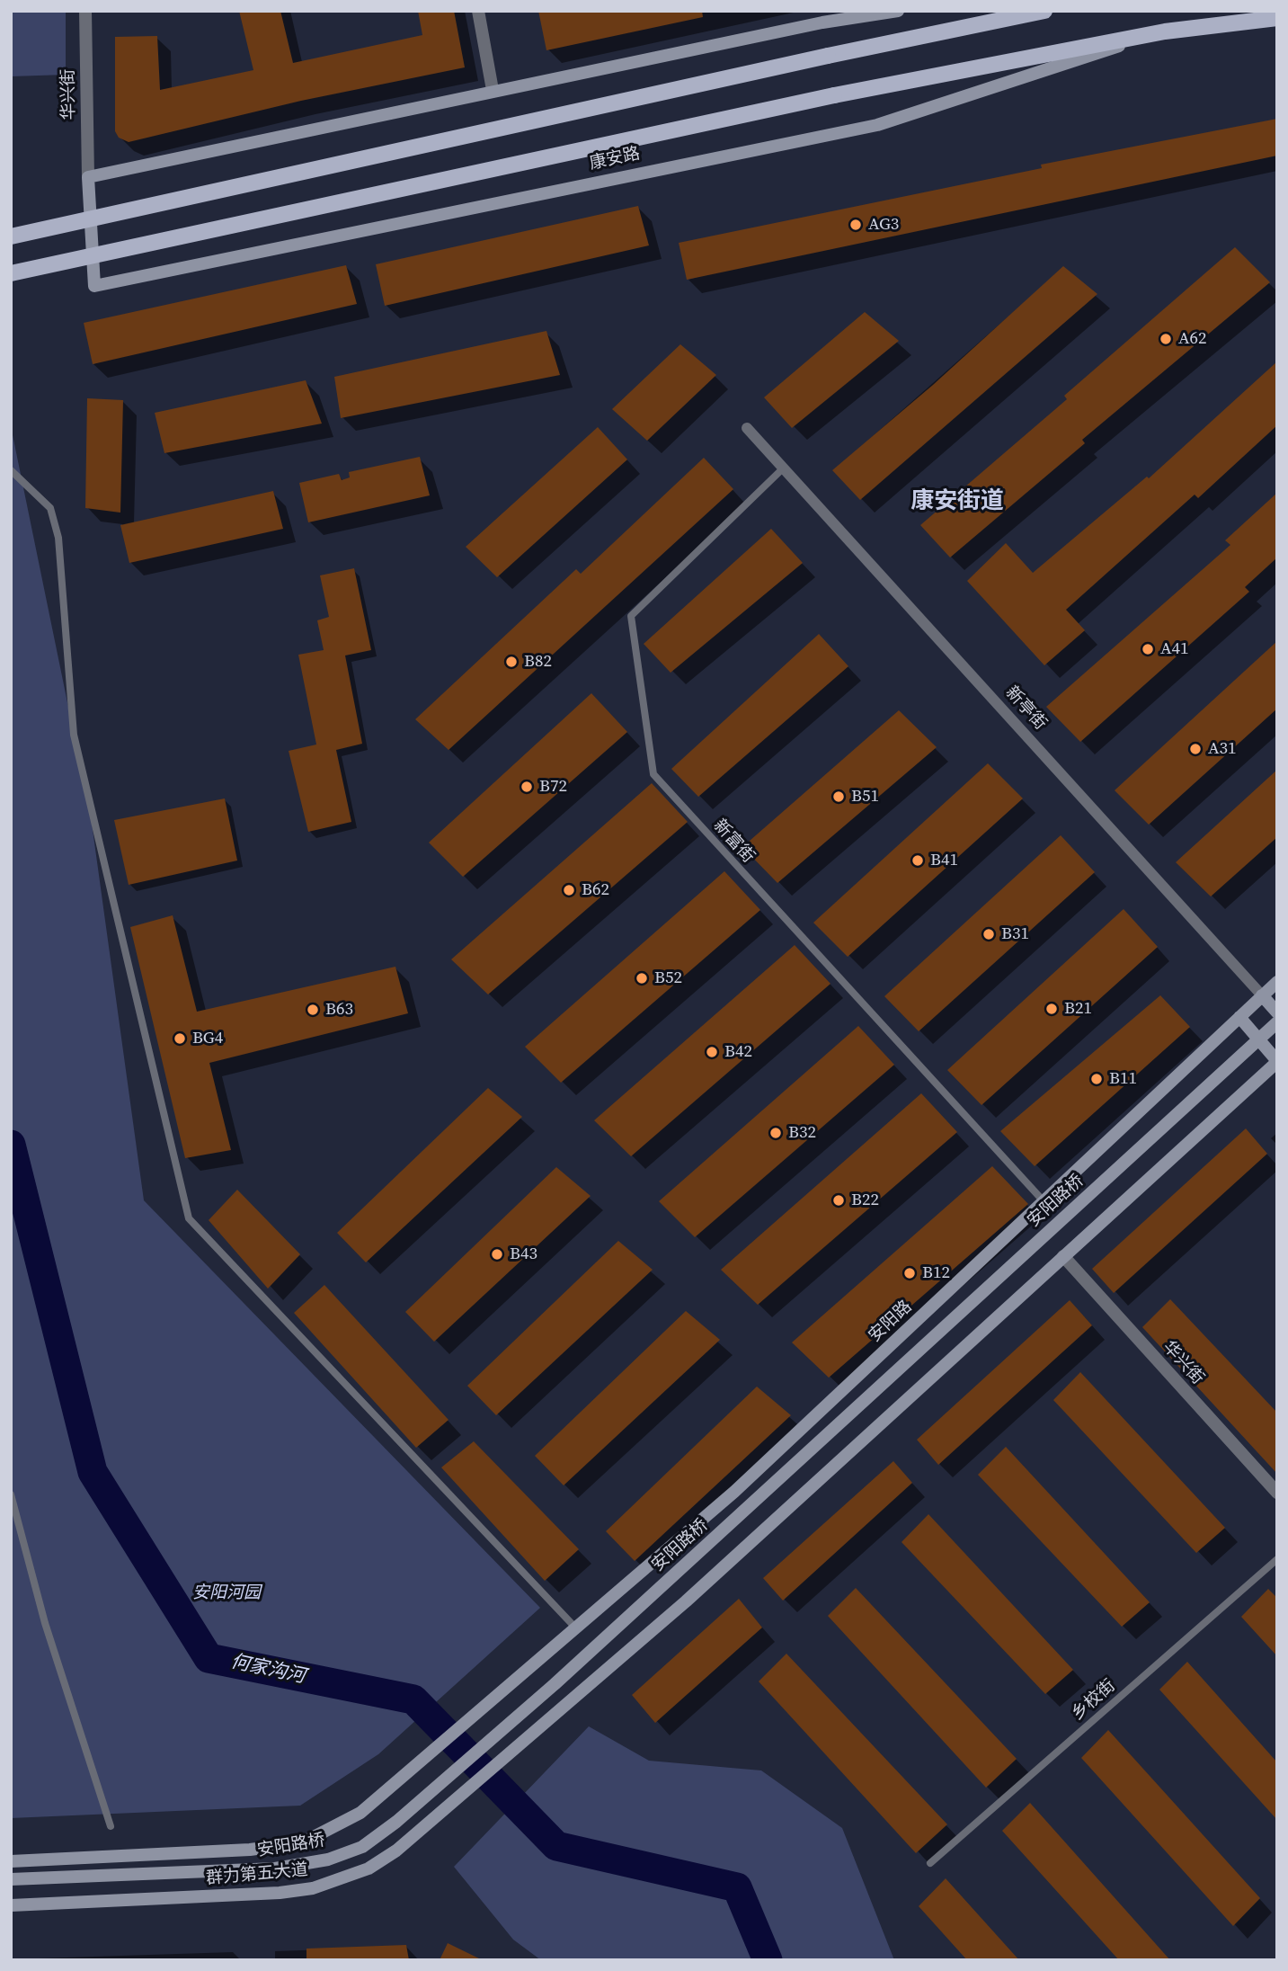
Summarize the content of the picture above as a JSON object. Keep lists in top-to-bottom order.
{
  "streets": {
    "main road": [
      "康安路",
      "新亭街",
      "安阳路桥",
      "安阳路",
      "群力第五大道"
    ],
    "street": ["华兴街"],
    "lane": ["新富街", "乡校街"]
  },
  "crossings": [
    ["华兴街", "康安路"],
    ["华兴街", "群力第五大道"],
    ["新亭街", "新富街"],
    ["新亭街", "安阳路"],
    ["新富街", "安阳路"],
    ["安阳路", "群力第五大道"]
  ],
  "districts": ["康安街道"],
  "water": ["何家沟河"],
  "parks": ["安阳河园"],
  "places": [
    "AG3",
    "A62",
    "A41",
    "B82",
    "A31",
    "B72",
    "B51",
    "B41",
    "B62",
    "B31",
    "B52",
    "B21",
    "B63",
    "BG4",
    "B42",
    "B11",
    "B32",
    "B22",
    "B43",
    "B12"
  ]
}
